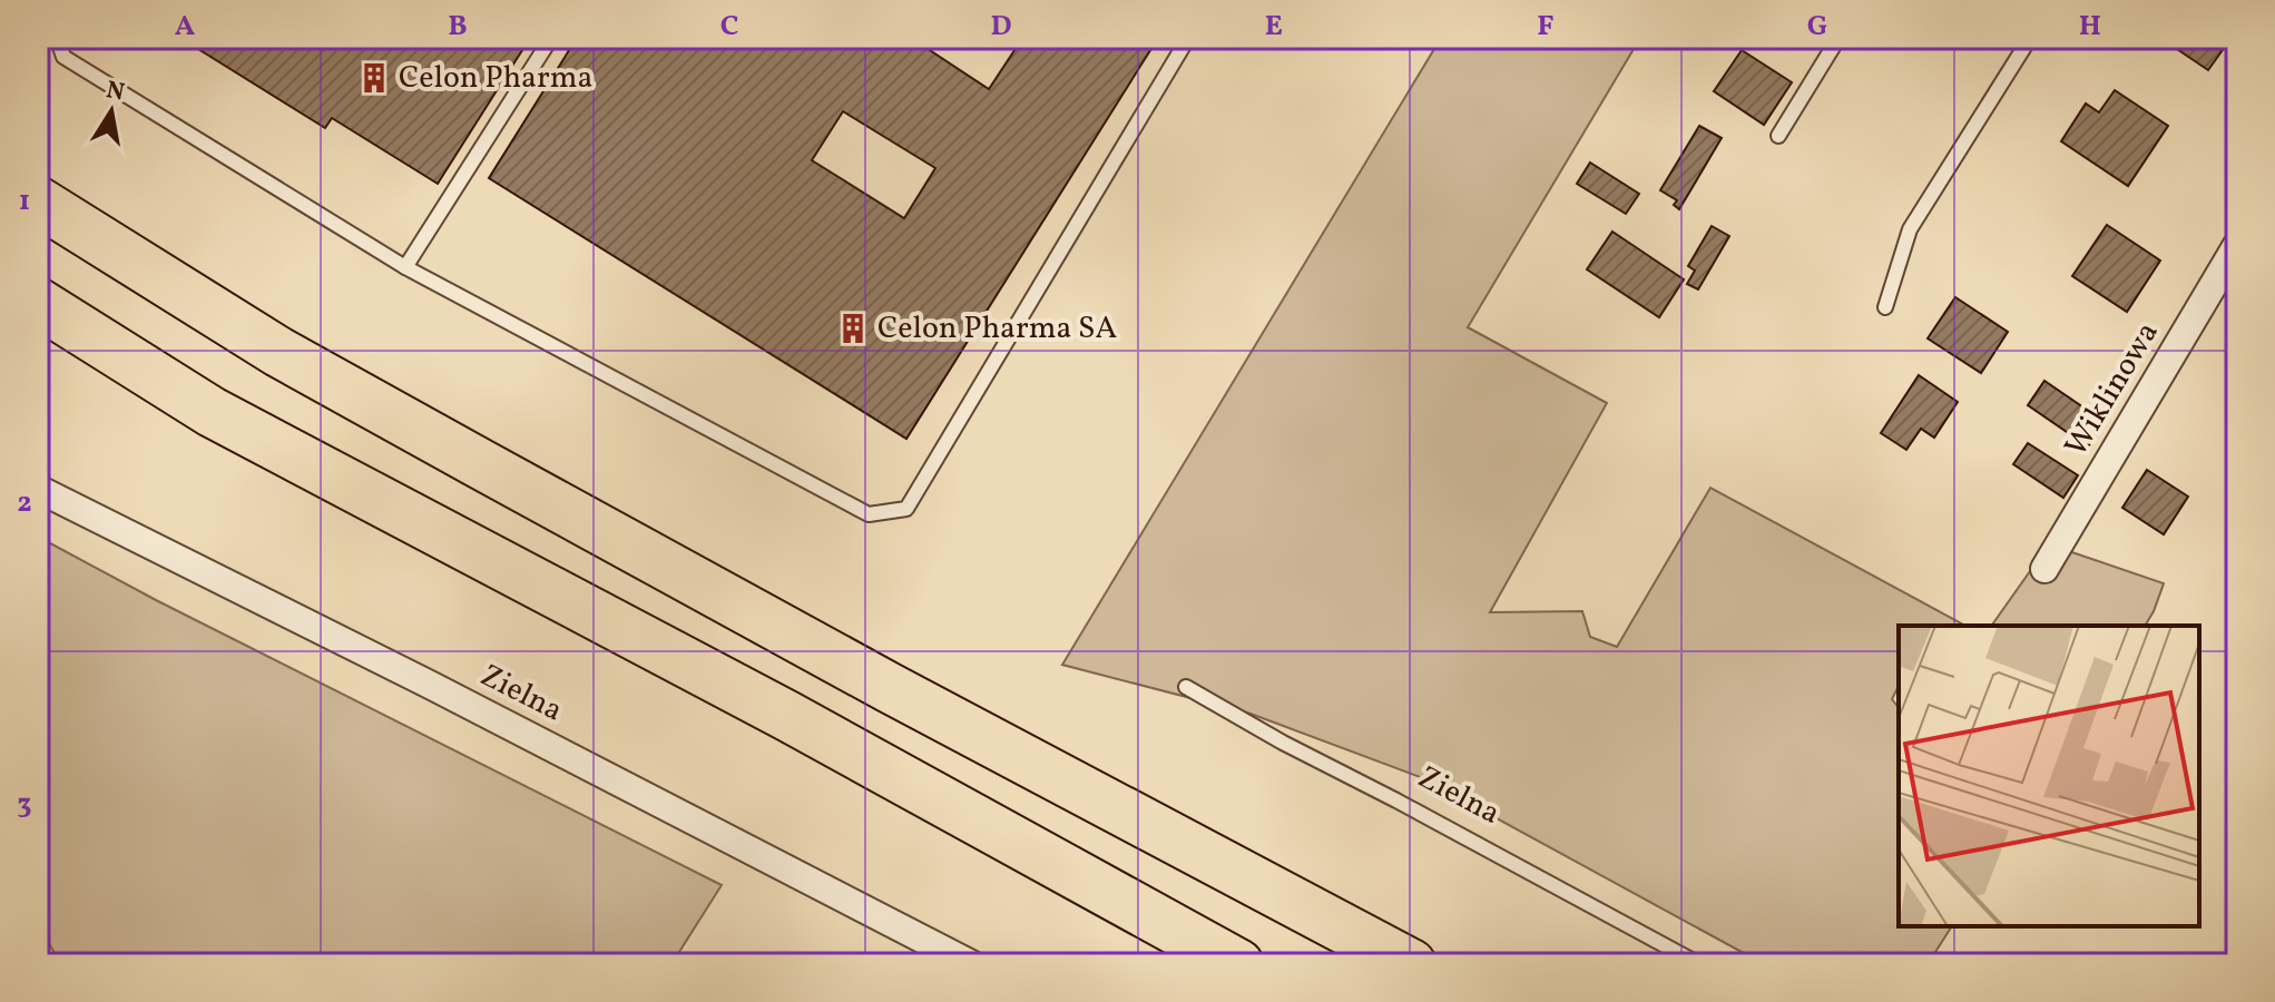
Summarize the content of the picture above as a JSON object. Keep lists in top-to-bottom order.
{
  "streets": {
    "street": ["Wiklinowa", "Zielna"]
  },
  "places": {
    "building": ["Celon Pharma", "Celon Pharma SA"]
  },
  "north": "top",
  "grid": {
    "columns": [
      "A",
      "B",
      "C",
      "D",
      "E",
      "F",
      "G",
      "H"
    ],
    "rows": ["1", "2", "3"]
  }
}
